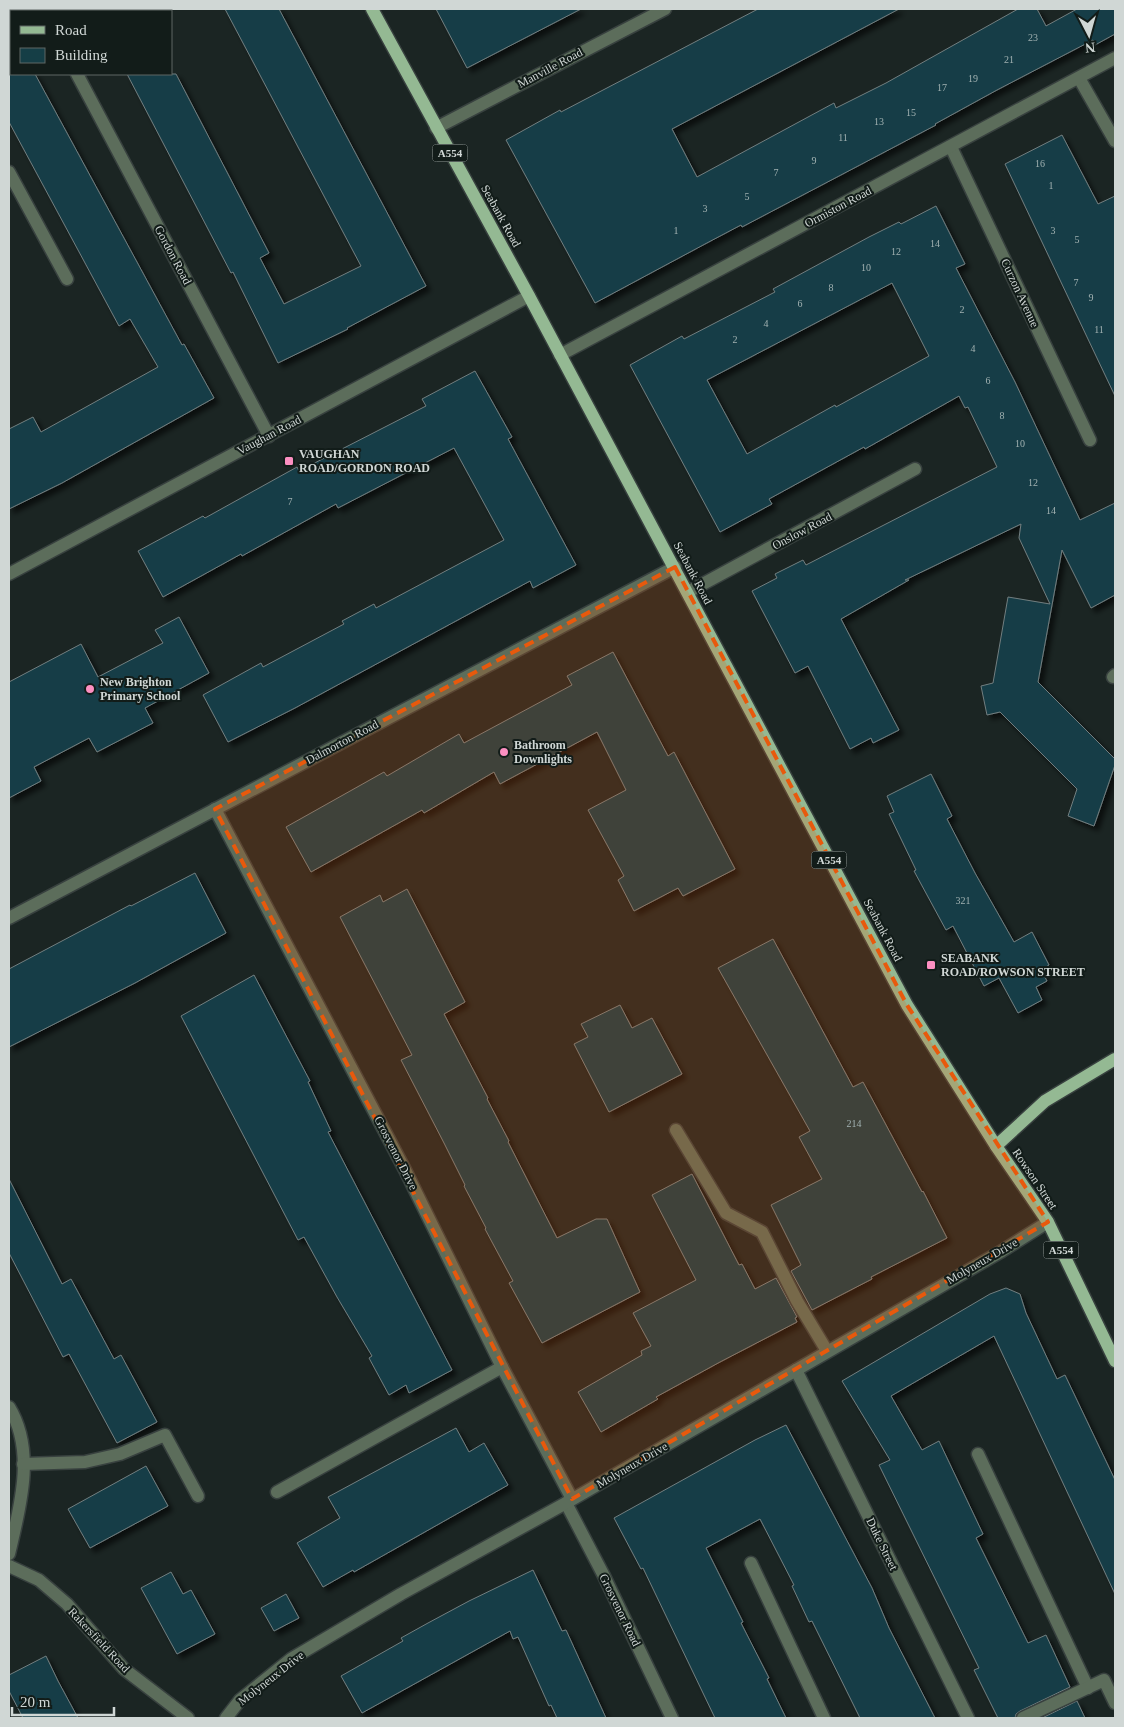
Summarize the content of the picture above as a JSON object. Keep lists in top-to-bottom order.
{
  "streets": {
    "main road": ["A554", "Seabank Road", "Rowson Street"],
    "street": [
      "Manville Road",
      "Ormiston Road",
      "Gordon Road",
      "Curzon Avenue",
      "Vaughan Road",
      "Onslow Road",
      "Dalmorton Road",
      "Grosvenor Drive",
      "Molyneux Drive",
      "Duke Street",
      "Grosvenor Road",
      "Rakersfield Road"
    ]
  },
  "crossings": [
    ["Manville Road", "Seabank Road"],
    ["Ormiston Road", "Seabank Road"],
    ["Ormiston Road", "Curzon Avenue"],
    ["Seabank Road", "Vaughan Road"],
    ["Seabank Road", "Onslow Road"],
    ["Seabank Road", "Dalmorton Road"],
    ["Seabank Road", "Rowson Street"],
    ["Gordon Road", "Vaughan Road"],
    ["Dalmorton Road", "Grosvenor Drive"],
    ["Grosvenor Drive", "Molyneux Drive"],
    ["Grosvenor Drive", "Grosvenor Road"],
    ["Rowson Street", "Molyneux Drive"],
    ["Molyneux Drive", "Duke Street"],
    ["Molyneux Drive", "Grosvenor Road"]
  ],
  "places": {
    "transit": ["VAUGHAN ROAD/GORDON ROAD", "SEABANK ROAD/ROWSON STREET"],
    "other": ["New Brighton Primary School", "Bathroom Downlights"]
  },
  "house_numbers": [
    "23",
    "21",
    "19",
    "17",
    "15",
    "13",
    "11",
    "9",
    "16",
    "7",
    "1",
    "5",
    "3",
    "1",
    "3",
    "5",
    "14",
    "12",
    "10",
    "7",
    "8",
    "9",
    "6",
    "2",
    "4",
    "11",
    "2",
    "4",
    "6",
    "8",
    "10",
    "12",
    "7",
    "14",
    "321",
    "214"
  ],
  "legend": ["Road", "Building"],
  "scale_bar": "20 m",
  "north": "bottom"
}
